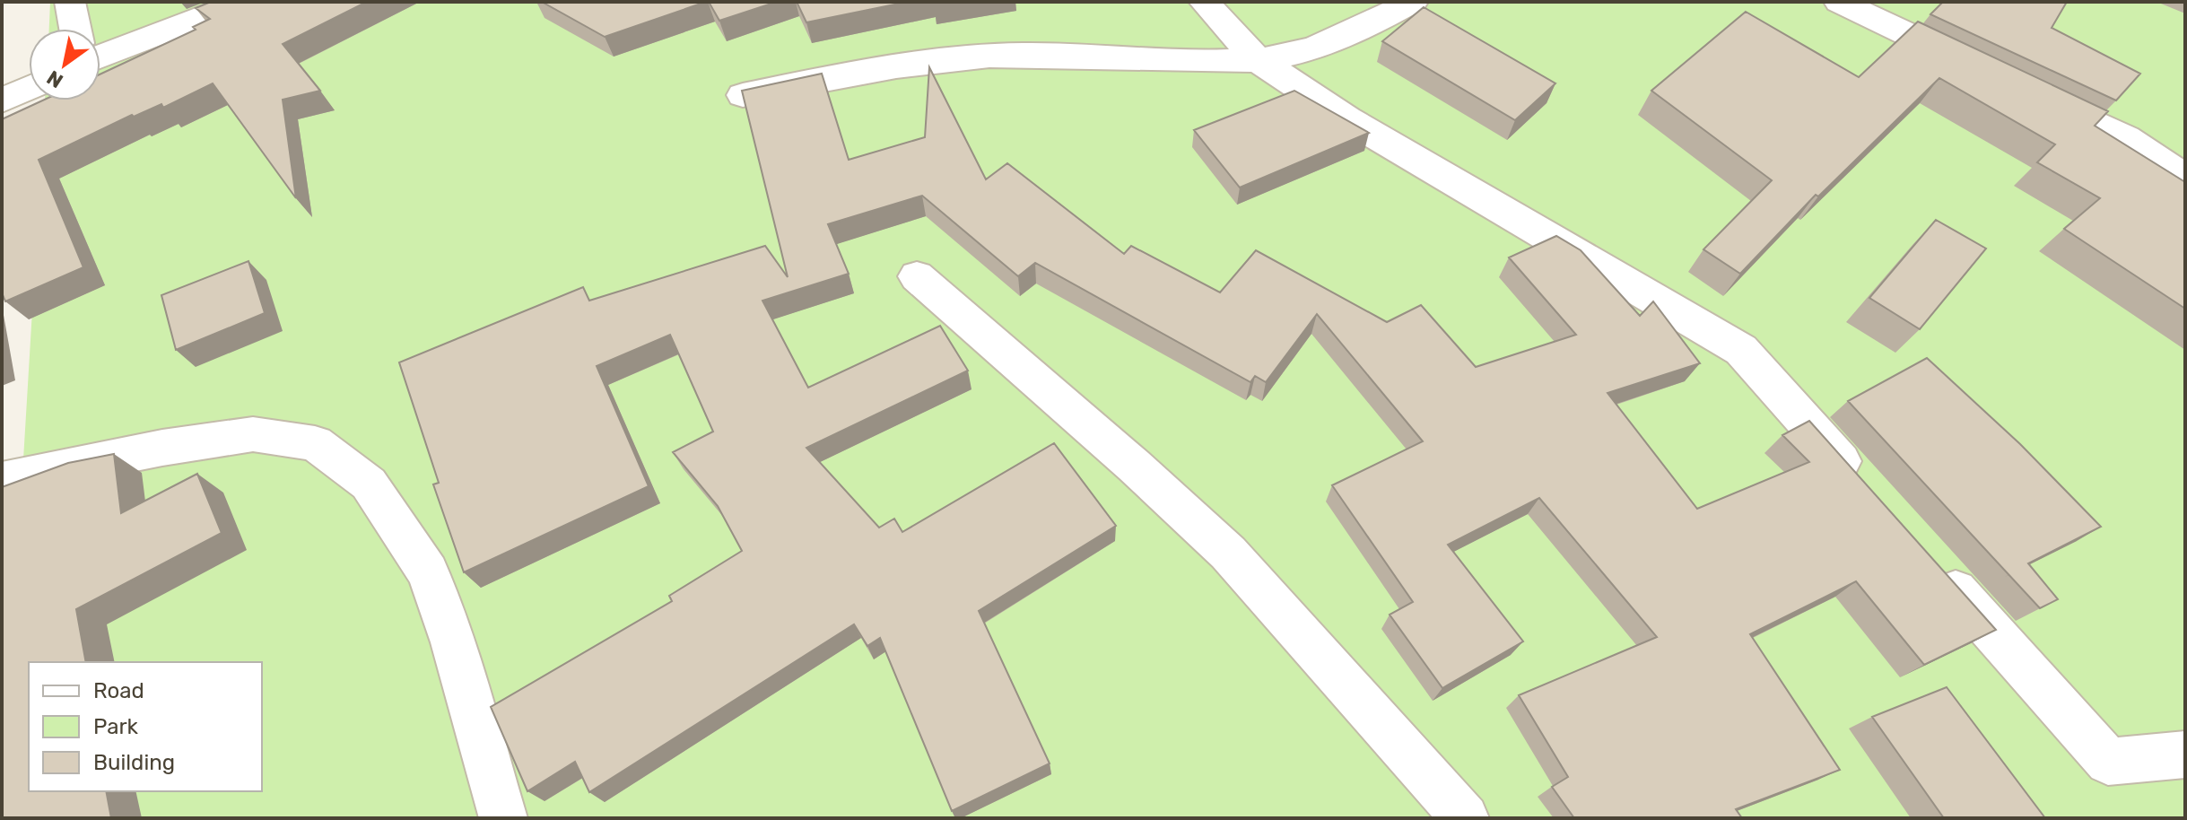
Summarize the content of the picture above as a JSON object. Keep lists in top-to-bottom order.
{
  "legend": ["Road", "Park", "Building"],
  "north": "bottom left"
}
